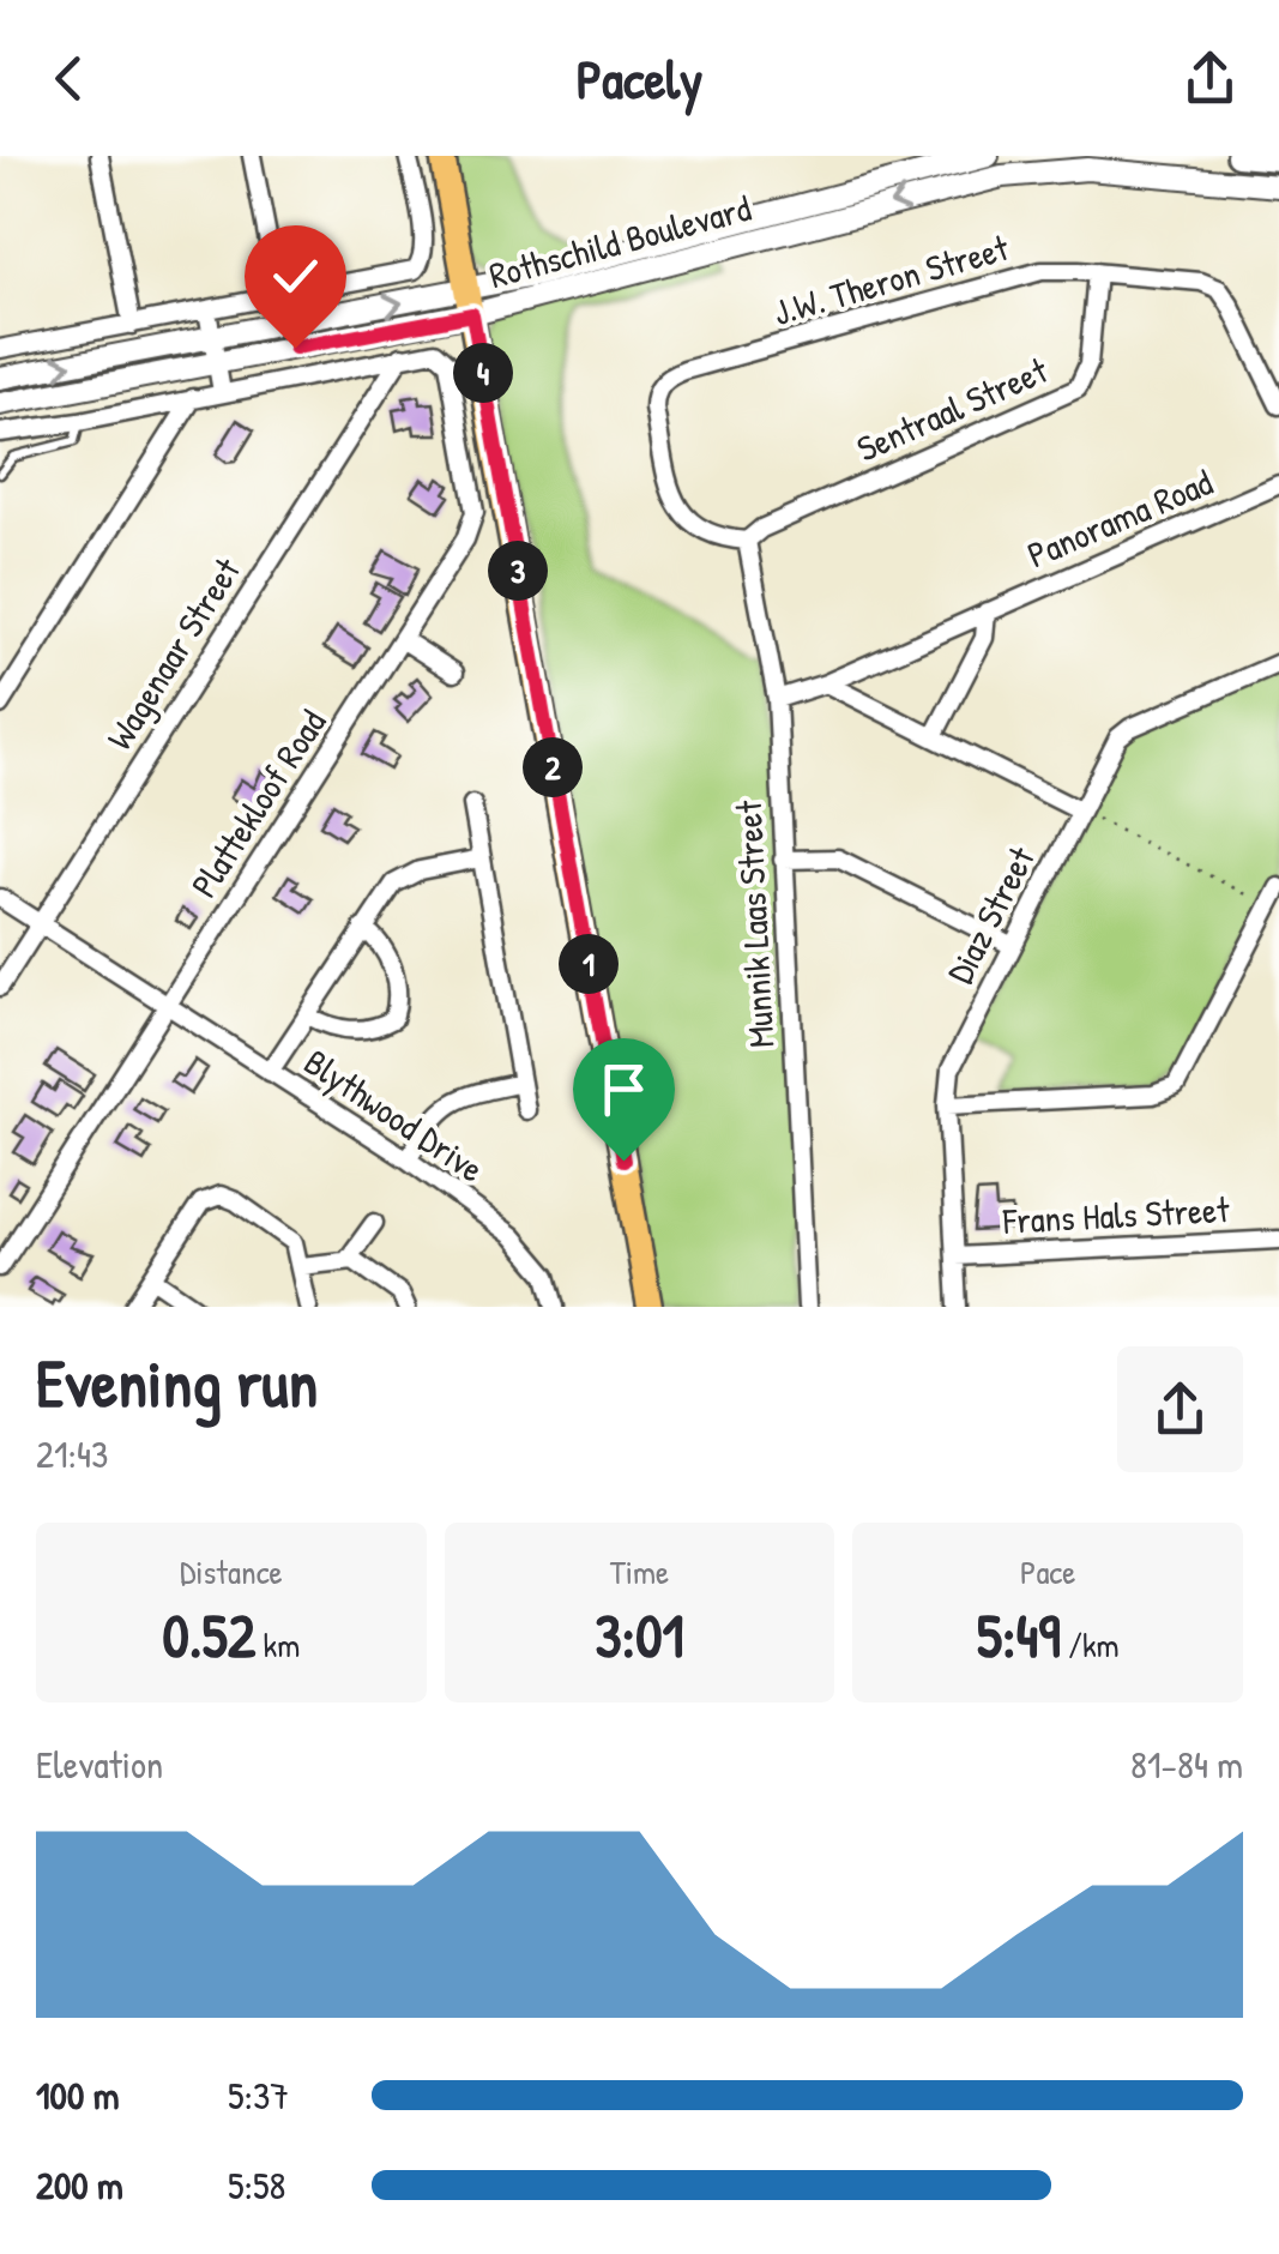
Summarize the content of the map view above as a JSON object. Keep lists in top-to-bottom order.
{
  "streets": {
    "street": [
      "Rothschild Boulevard",
      "J.W. Theron Street",
      "Sentraal Street",
      "Panorama Road",
      "Wagenaar Street",
      "Plattekloof Road",
      "Diaz Street",
      "Munnik Laas Street",
      "Blythwood Drive",
      "Frans Hals Street"
    ]
  },
  "crossings": [
    ["J.W. Theron Street", "Sentraal Street"],
    ["J.W. Theron Street", "Munnik Laas Street"],
    ["Sentraal Street", "Munnik Laas Street"],
    ["Panorama Road", "Munnik Laas Street"],
    ["Wagenaar Street", "Plattekloof Road"],
    ["Wagenaar Street", "Blythwood Drive"],
    ["Plattekloof Road", "Blythwood Drive"],
    ["Diaz Street", "Frans Hals Street"]
  ],
  "page": {
    "header": "Pacely",
    "pins": [
      "4",
      "3",
      "2",
      "1"
    ],
    "heading": ["Evening run", "21:43"],
    "stats": [
      ["Distance", "0.52 km"],
      ["Time", "3:01"],
      ["Pace", "5:49 /km"]
    ],
    "chart": ["Elevation", "81–84 m"],
    "list": [
      {
        "name": "100 m",
        "note": "5:37"
      },
      {
        "name": "200 m",
        "note": "5:58"
      }
    ]
  }
}
